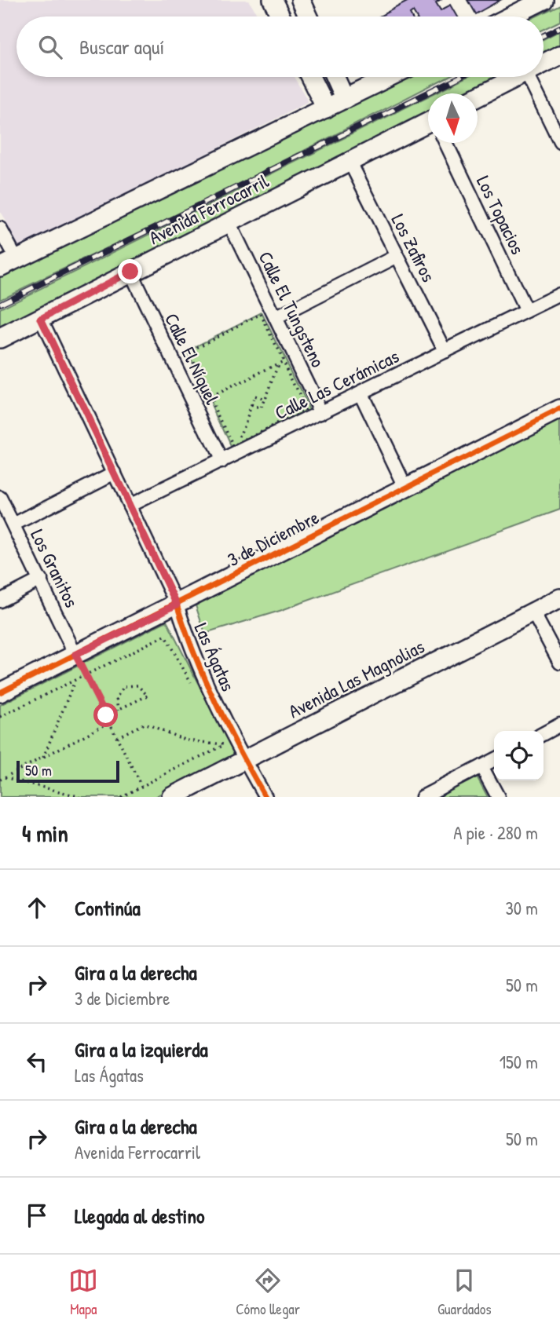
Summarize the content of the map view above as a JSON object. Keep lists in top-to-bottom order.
{
  "streets": {
    "street": [
      "Avenida Ferrocarril",
      "Los Topacios",
      "Los Zafiros",
      "Calle El Tungsteno",
      "Calle El Níquel",
      "Calle Las Cerámicas",
      "3 de Diciembre",
      "Los Granitos",
      "Las Ágatas",
      "Avenida Las Magnolias"
    ]
  },
  "crossings": [
    ["Avenida Ferrocarril", "Los Zafiros"],
    ["Avenida Ferrocarril", "Calle El Tungsteno"],
    ["Avenida Ferrocarril", "Calle El Níquel"],
    ["Avenida Ferrocarril", "Las Ágatas"],
    ["Los Topacios", "Calle Las Cerámicas"],
    ["Los Zafiros", "Calle Las Cerámicas"],
    ["Calle El Tungsteno", "Calle Las Cerámicas"],
    ["Calle El Níquel", "Calle Las Cerámicas"],
    ["Calle Las Cerámicas", "Las Ágatas"],
    ["3 de Diciembre", "Los Granitos"],
    ["3 de Diciembre", "Las Ágatas"],
    ["Las Ágatas", "Avenida Las Magnolias"]
  ],
  "scale_bar": "50 m",
  "north": "bottom",
  "page": {
    "search": "Buscar aquí",
    "scale": "50 m",
    "heading": ["4 min", "A pie · 280 m"],
    "list": [
      ["Continúa", "30 m"],
      ["Gira a la derecha", "3 de Diciembre", "50 m"],
      ["Gira a la izquierda", "Las Ágatas", "150 m"],
      ["Gira a la derecha", "Avenida Ferrocarril", "50 m"],
      "Llegada al destino"
    ],
    "nav": ["Mapa", "Cómo llegar", "Guardados"]
  }
}
